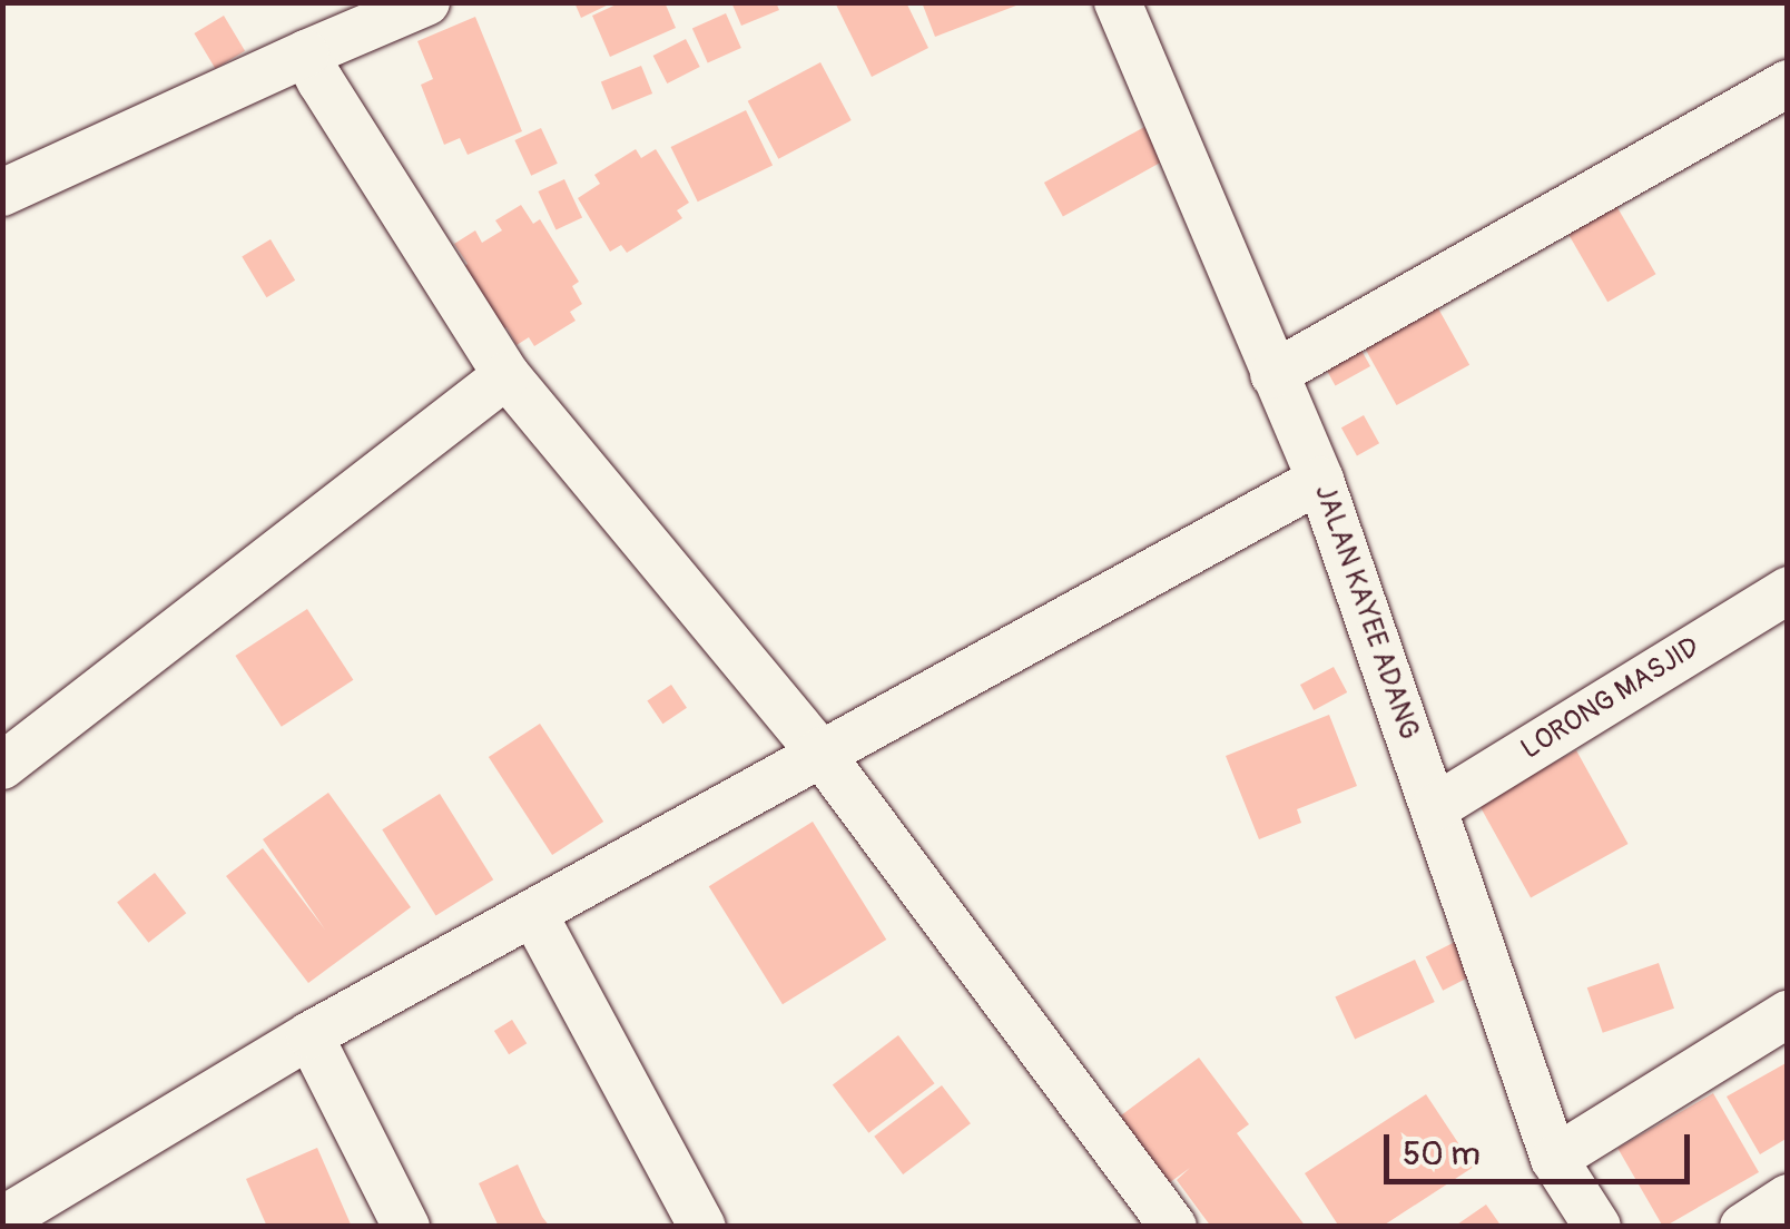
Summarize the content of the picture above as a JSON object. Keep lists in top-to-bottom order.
{
  "streets": {
    "street": ["JALAN KAYEE ADANG", "LORONG MASJID"]
  },
  "crossings": [
    ["JALAN KAYEE ADANG", "LORONG MASJID"]
  ],
  "scale_bar": "50 m"
}
